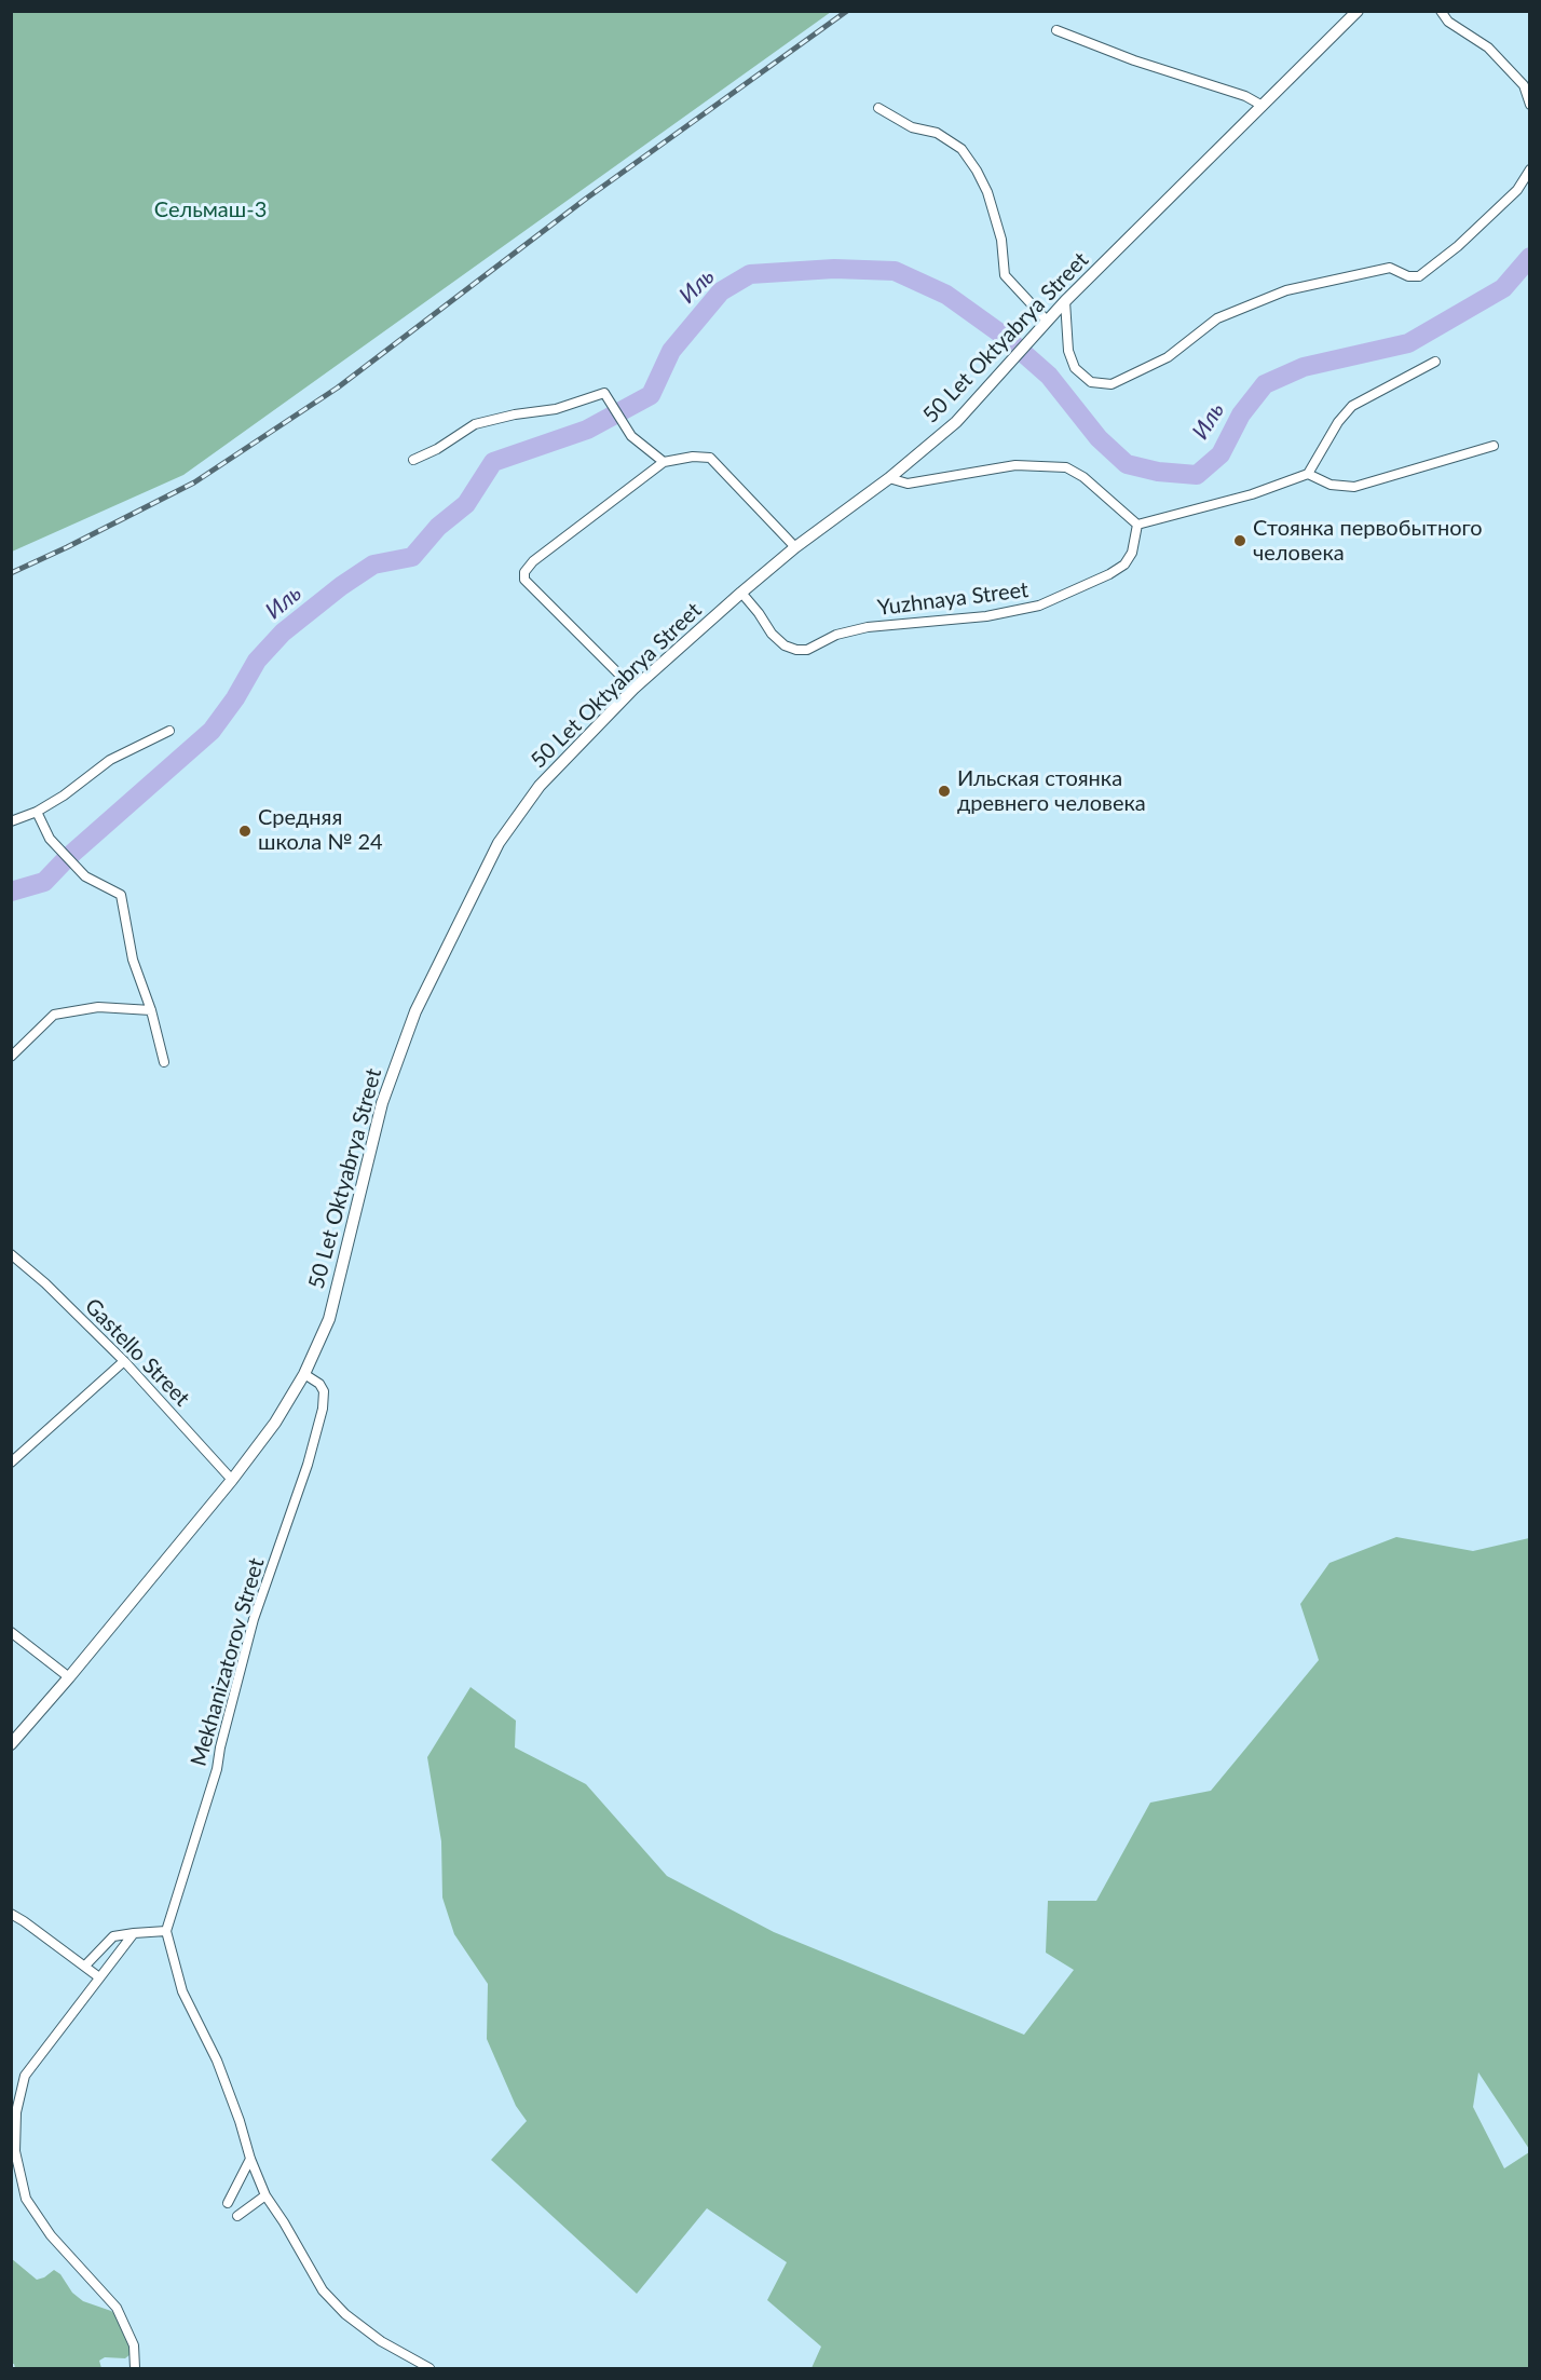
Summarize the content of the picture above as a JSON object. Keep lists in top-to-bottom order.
{
  "streets": {
    "street": [
      "50 Let Oktyabrya Street",
      "Yuzhnaya Street",
      "Gastello Street",
      "Mekhanizatorov Street"
    ]
  },
  "crossings": [
    ["50 Let Oktyabrya Street", "Yuzhnaya Street"],
    ["50 Let Oktyabrya Street", "Gastello Street"],
    ["50 Let Oktyabrya Street", "Mekhanizatorov Street"]
  ],
  "water": ["Иль"],
  "parks": ["Сельмаш-3"],
  "places": ["Стоянка первобытного человека", "Ильская стоянка древнего человека", "Средняя школа № 24"]
}
